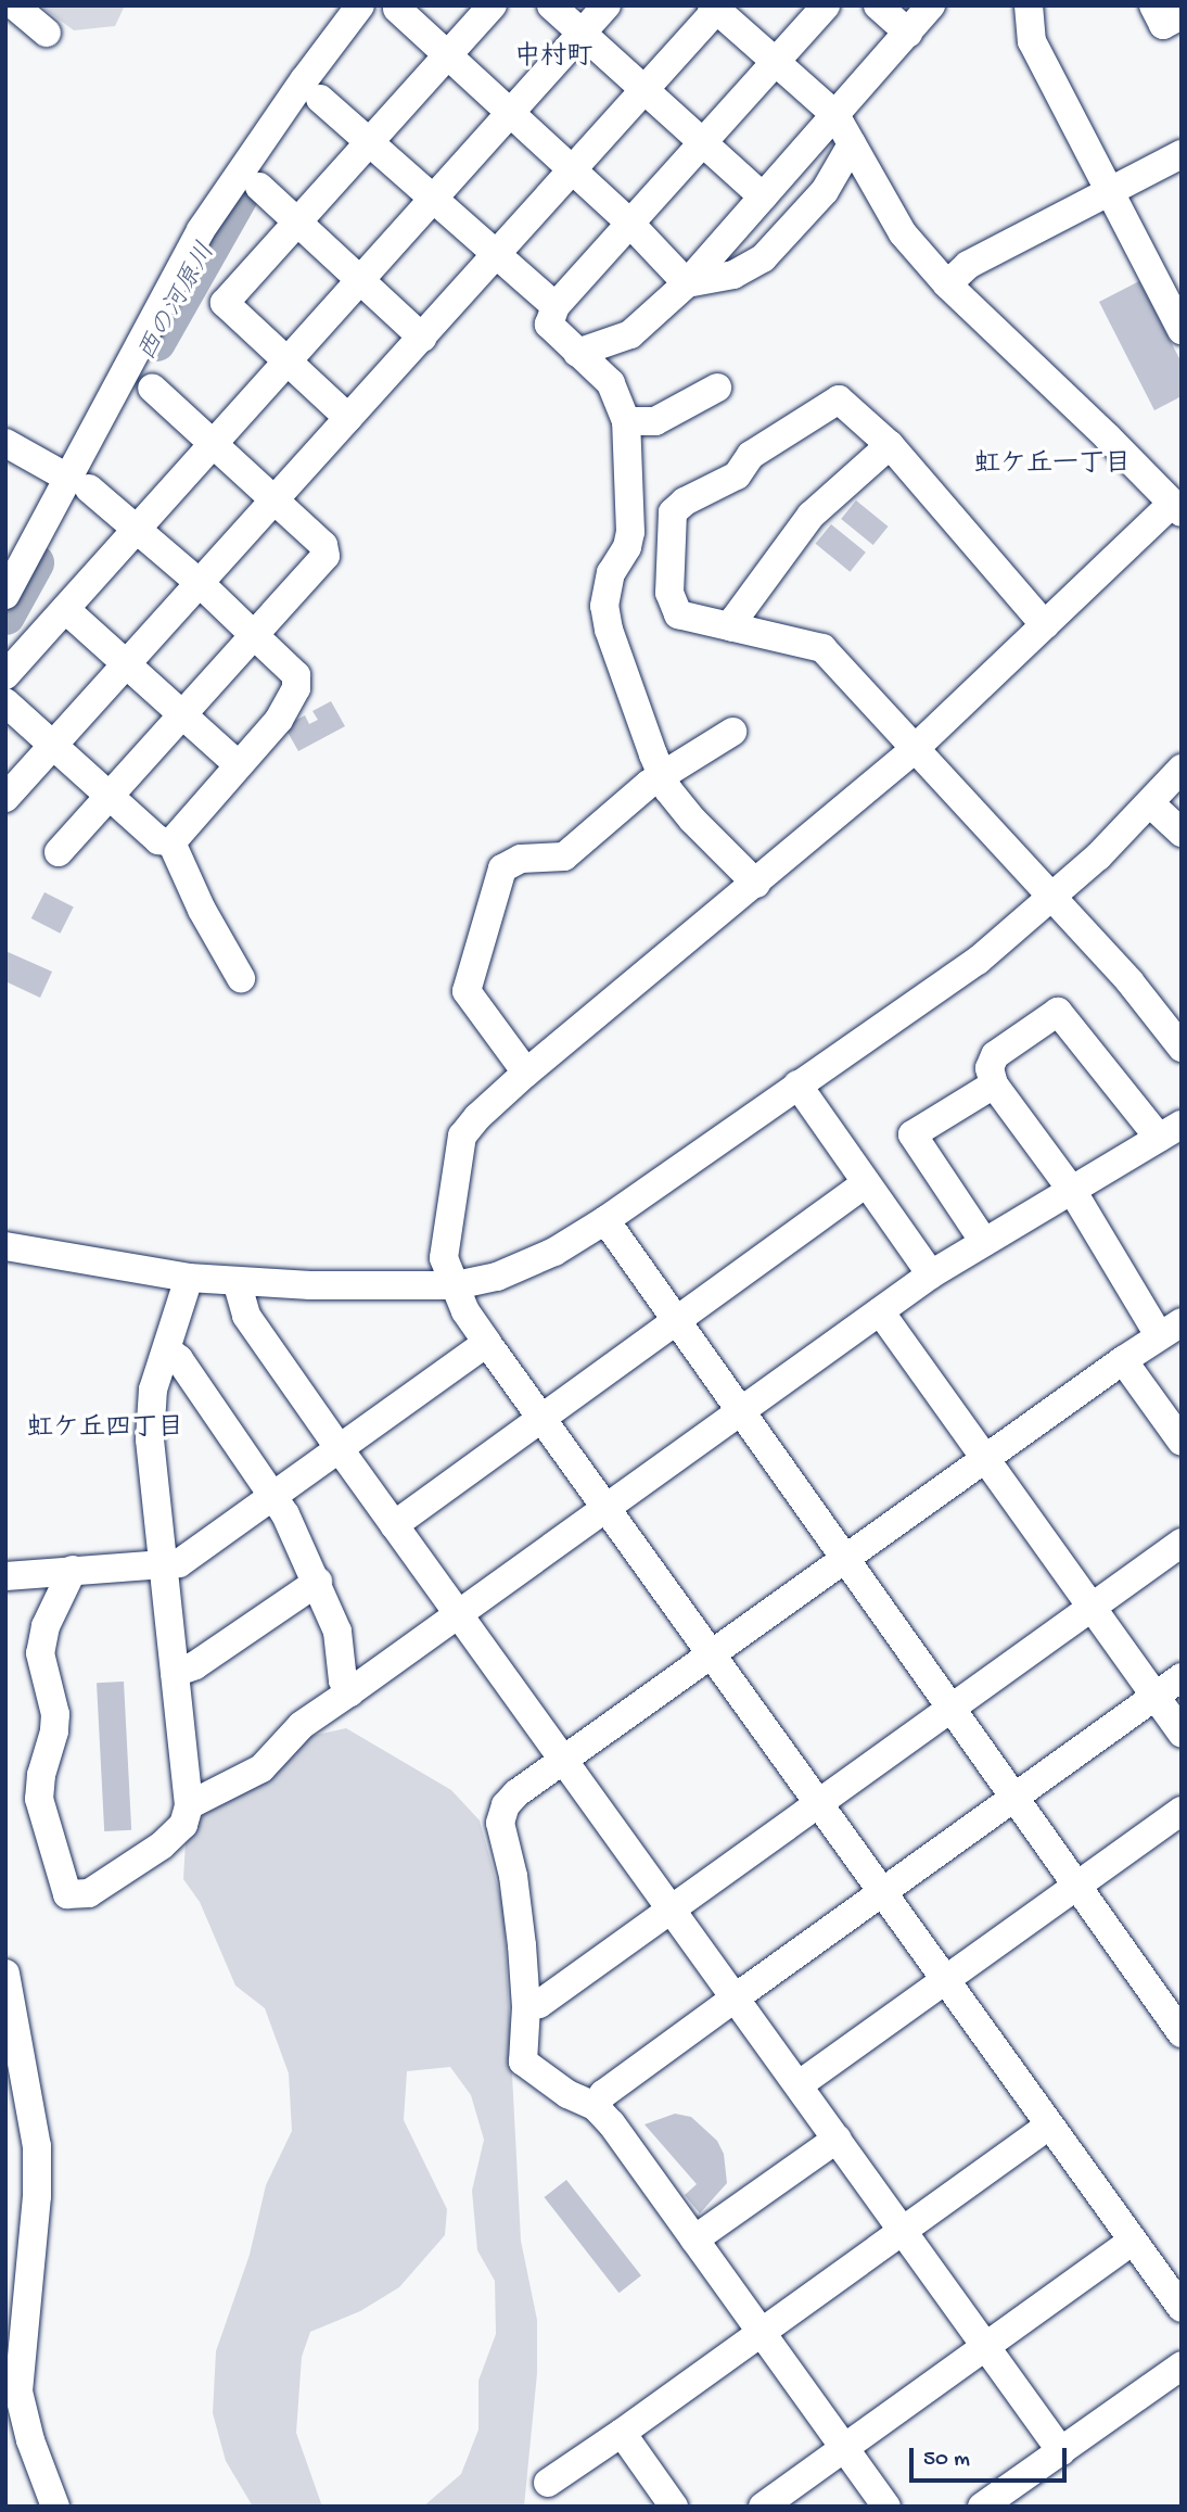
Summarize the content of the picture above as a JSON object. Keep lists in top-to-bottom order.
{
  "districts": ["中村町", "虹ケ丘一丁目", "虹ケ丘四丁目"],
  "water": ["西の河原川"],
  "scale_bar": "50 m"
}
